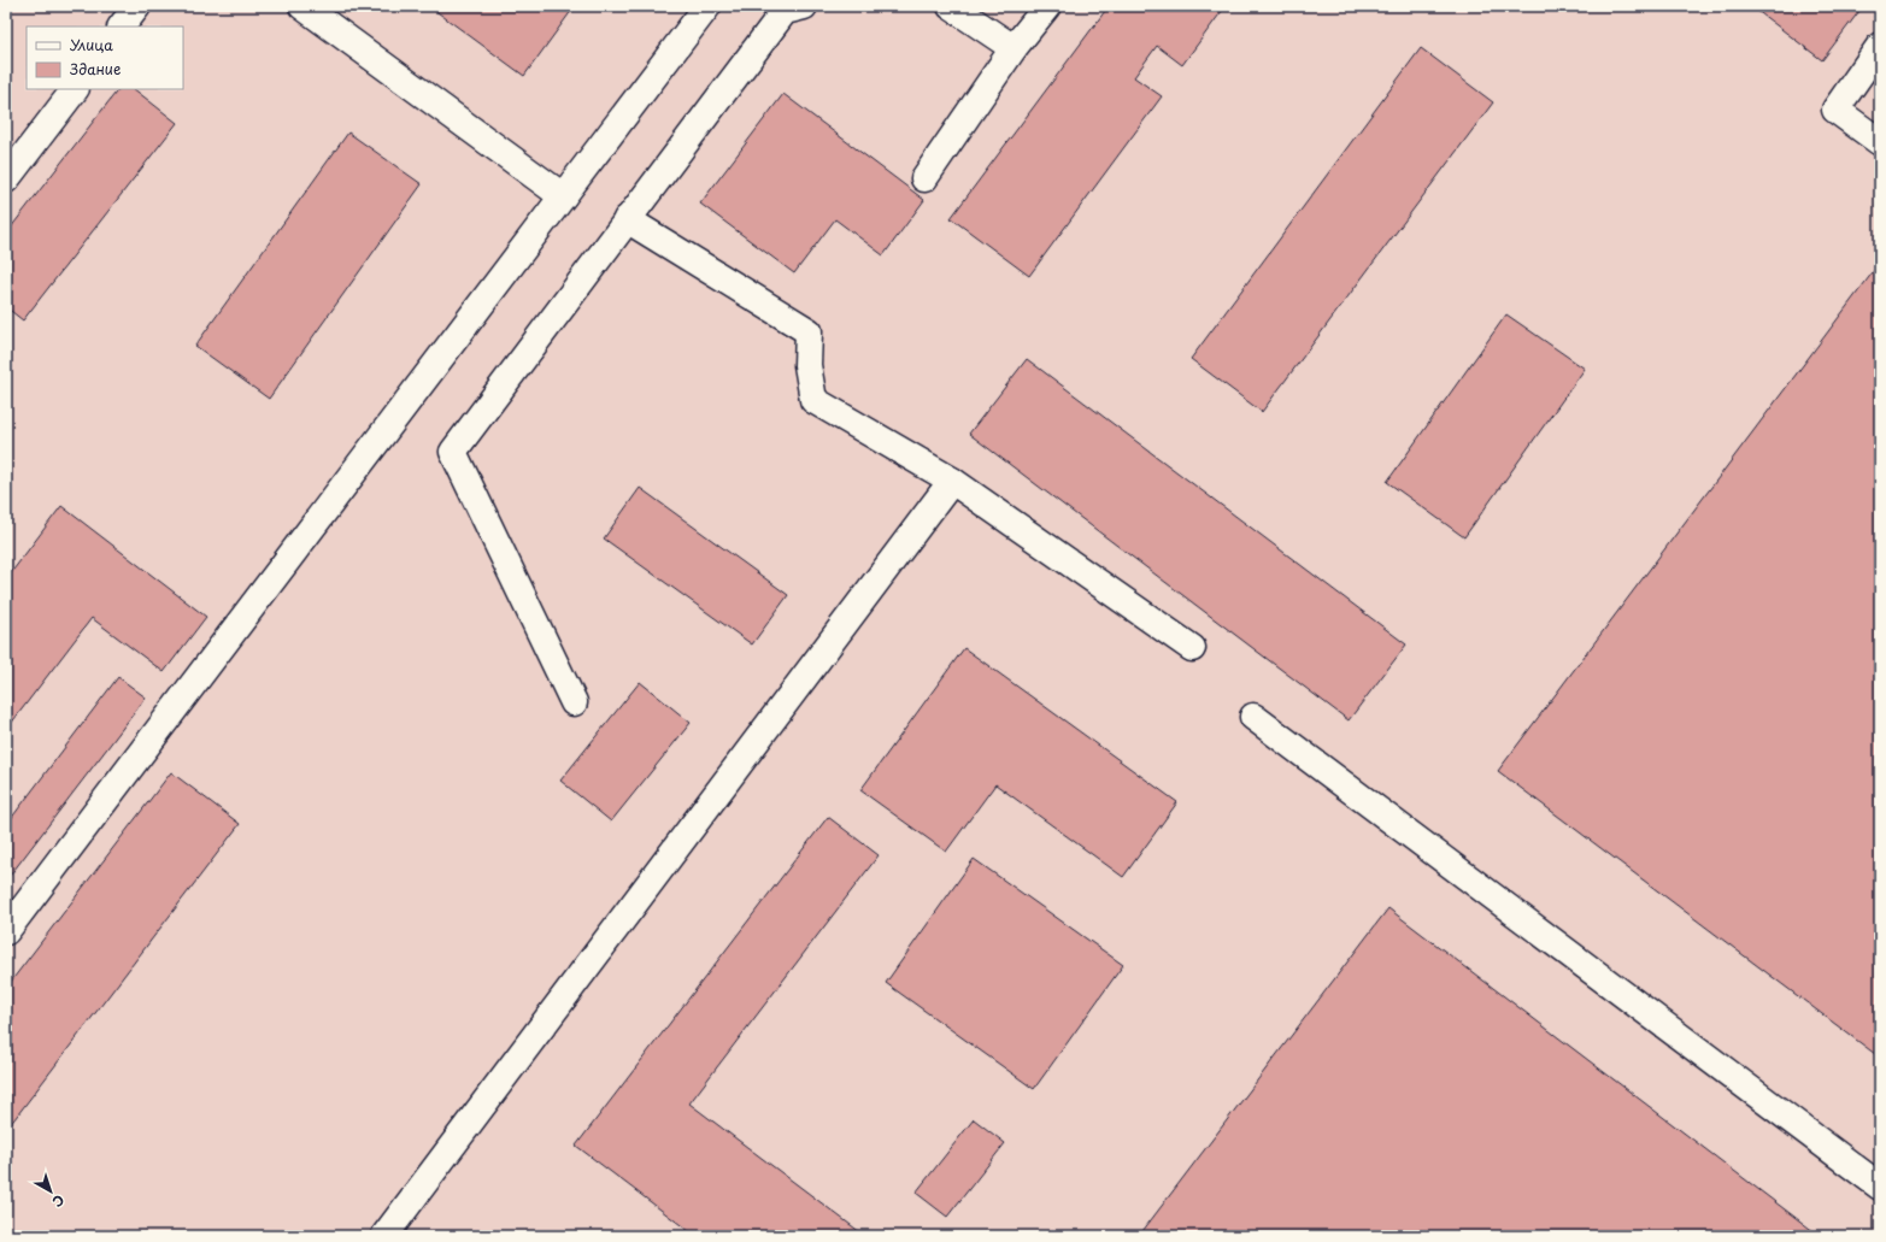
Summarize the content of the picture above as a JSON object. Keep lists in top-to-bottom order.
{
  "legend": ["Улица", "Здание"],
  "north": "bottom right"
}
